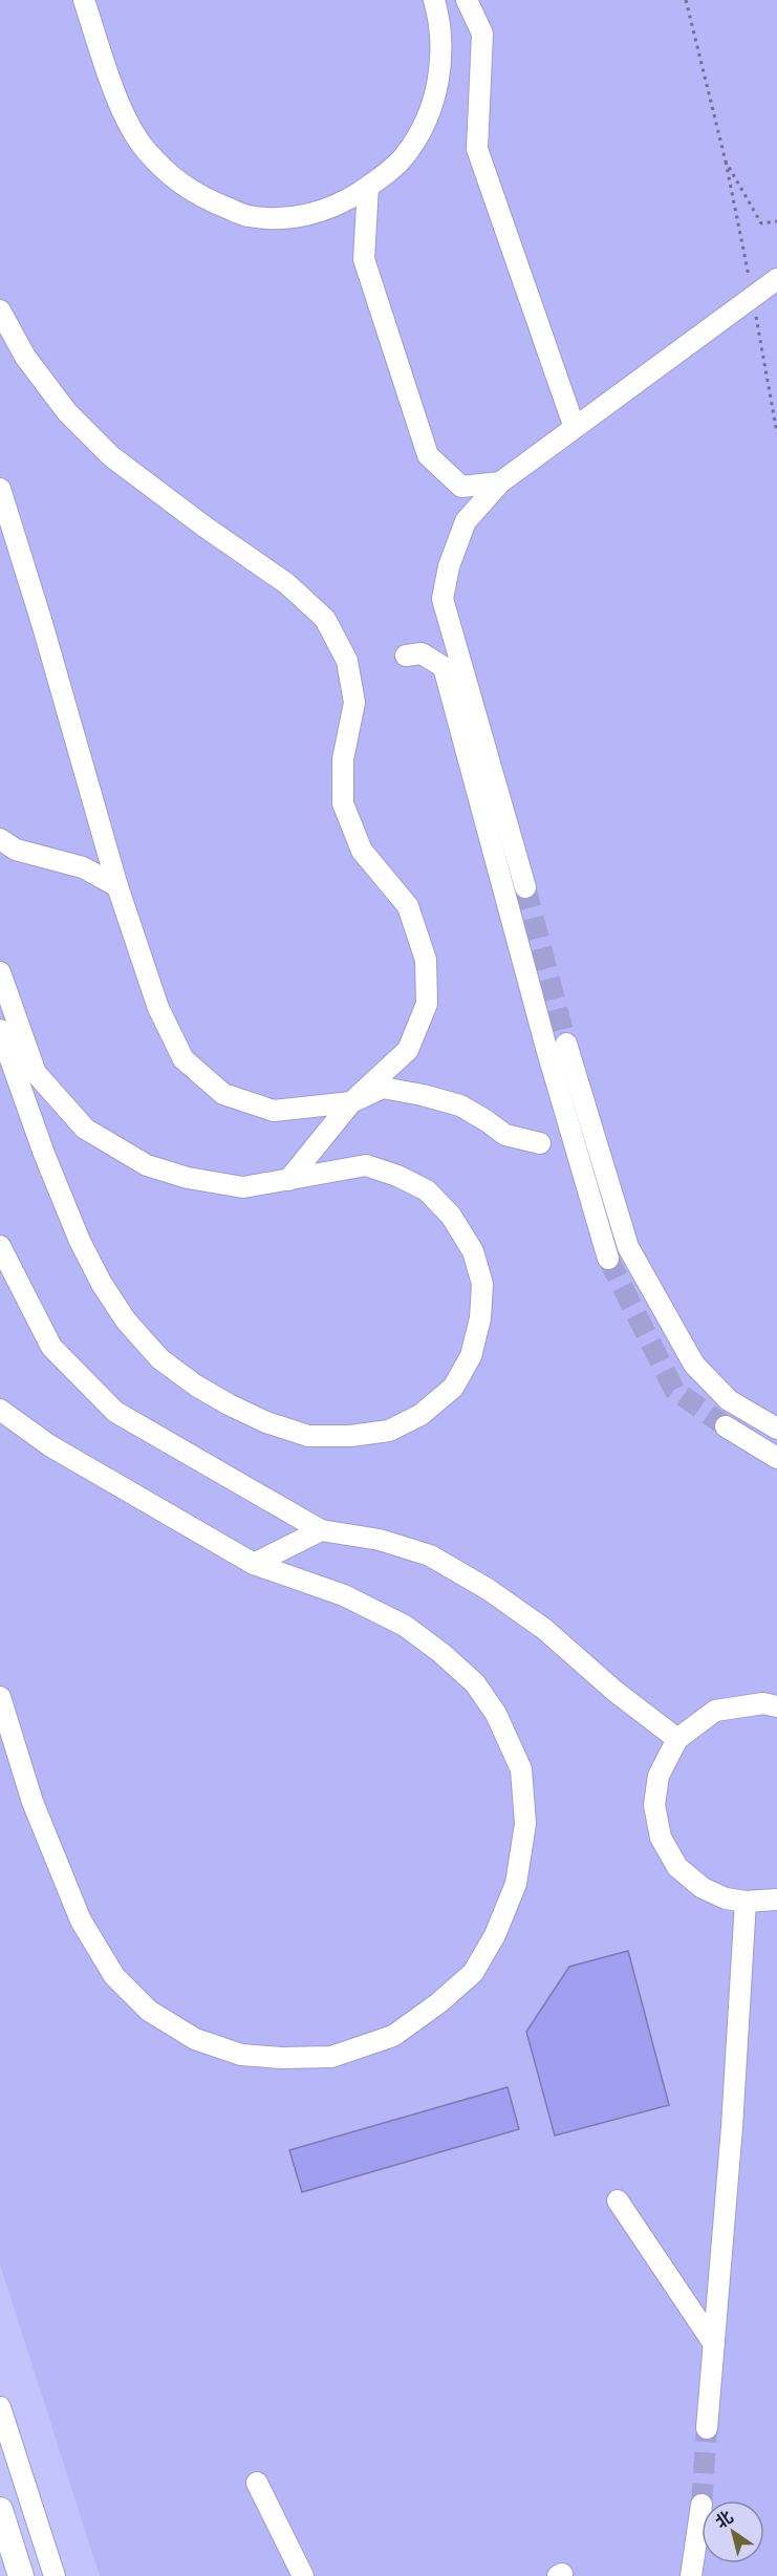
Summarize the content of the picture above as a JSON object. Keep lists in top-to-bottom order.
{
  "north": "top left"
}
